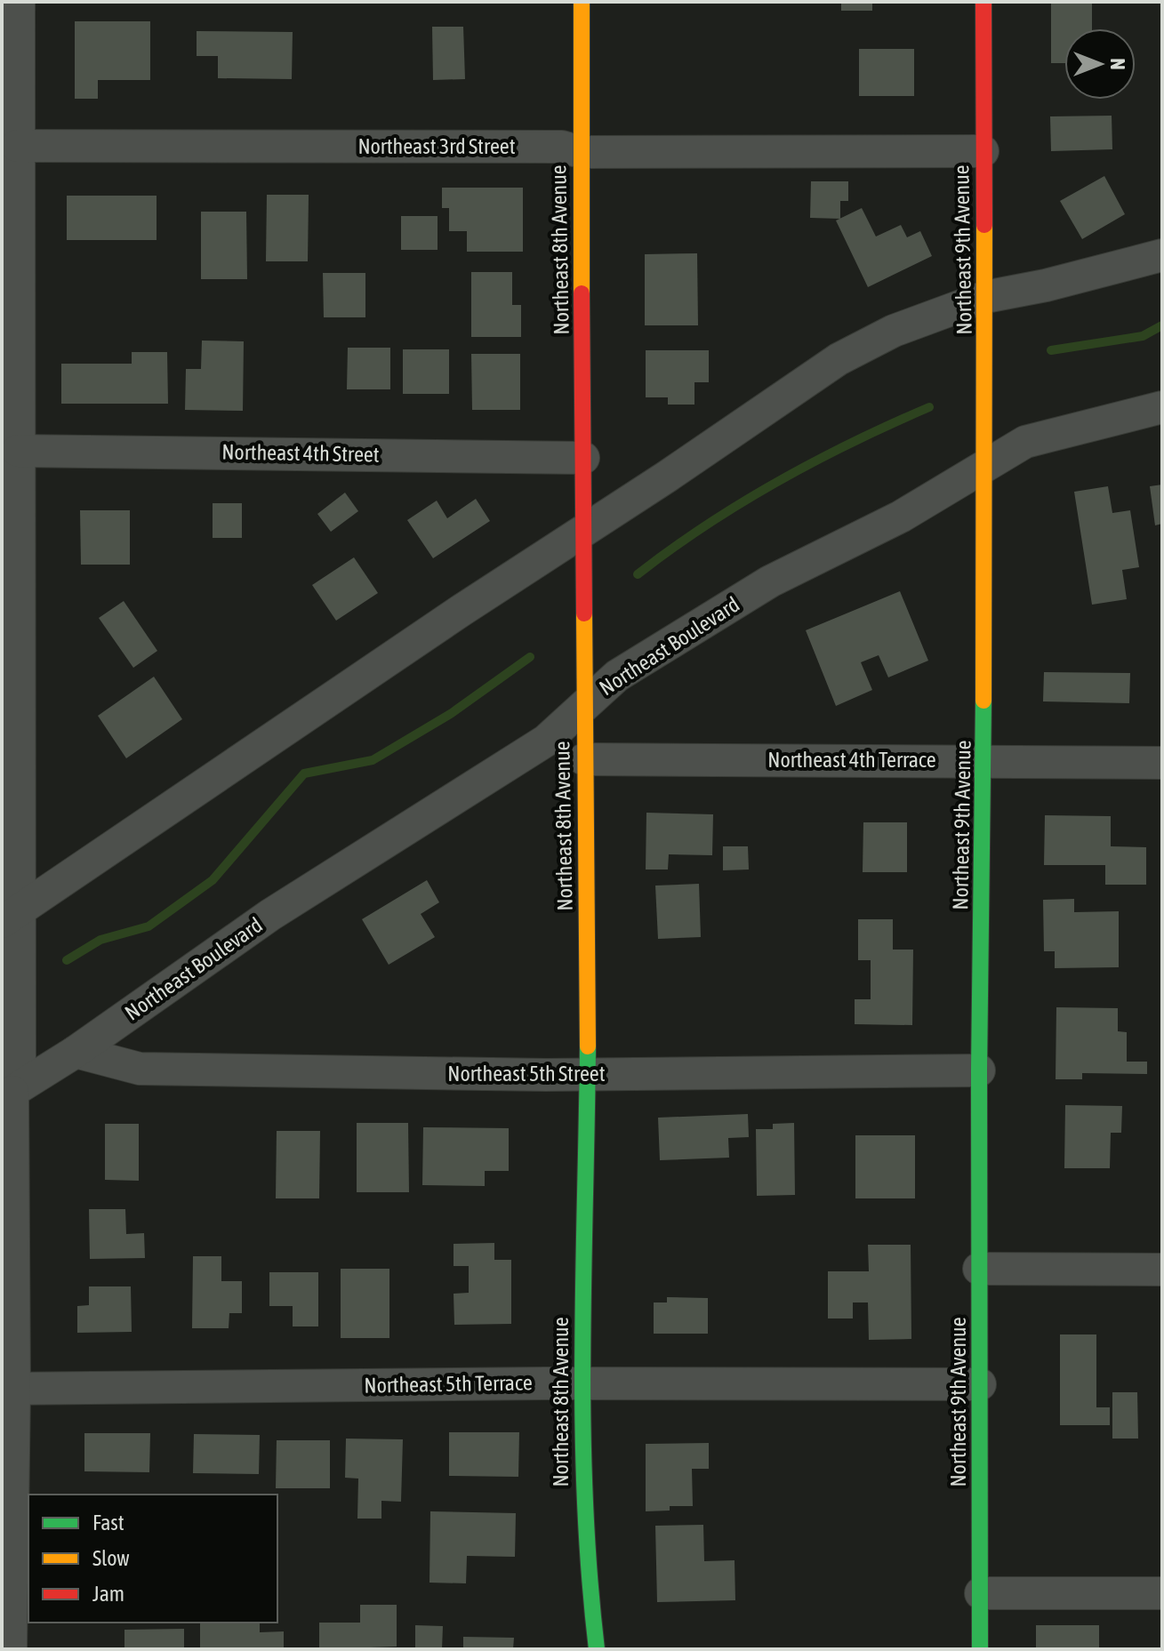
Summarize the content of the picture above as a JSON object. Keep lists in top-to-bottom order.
{
  "streets": {
    "street": [
      "Northeast 3rd Street",
      "Northeast 8th Avenue",
      "Northeast 9th Avenue",
      "Northeast 4th Street",
      "Northeast Boulevard",
      "Northeast 4th Terrace",
      "Northeast 5th Street",
      "Northeast 5th Terrace"
    ]
  },
  "crossings": [
    ["Northeast 3rd Street", "Northeast 8th Avenue"],
    ["Northeast 3rd Street", "Northeast 9th Avenue"],
    ["Northeast 8th Avenue", "Northeast 4th Street"],
    ["Northeast 8th Avenue", "Northeast Boulevard"],
    ["Northeast 8th Avenue", "Northeast 4th Terrace"],
    ["Northeast 8th Avenue", "Northeast 5th Street"],
    ["Northeast 8th Avenue", "Northeast 5th Terrace"],
    ["Northeast 9th Avenue", "Northeast Boulevard"],
    ["Northeast 9th Avenue", "Northeast 4th Terrace"],
    ["Northeast 9th Avenue", "Northeast 5th Street"],
    ["Northeast 9th Avenue", "Northeast 5th Terrace"],
    ["Northeast Boulevard", "Northeast 5th Street"]
  ],
  "legend": ["Fast", "Slow", "Jam"],
  "north": "right"
}
